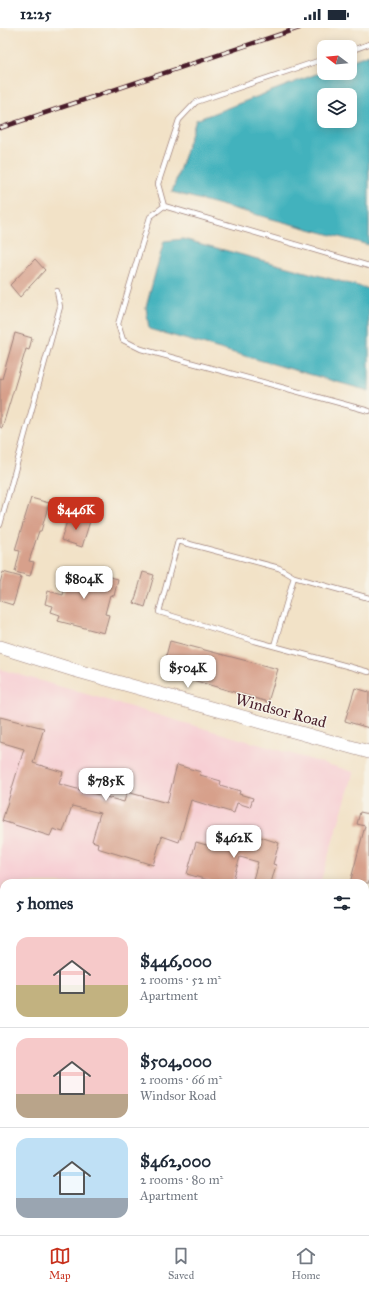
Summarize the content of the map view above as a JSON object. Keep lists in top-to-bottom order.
{
  "streets": {
    "main road": ["Windsor Road"]
  },
  "north": "left",
  "page": {
    "status": "12:25",
    "price": [
      "$446K",
      "$804K",
      "$504K",
      "$785K",
      "$462K"
    ],
    "heading": "5 homes",
    "list": [
      {
        "name": "$446,000",
        "note": "2 rooms · 52 m² · Apartment"
      },
      {
        "name": "$504,000",
        "note": "2 rooms · 66 m² · Windsor Road"
      },
      {
        "name": "$462,000",
        "note": "2 rooms · 80 m² · Apartment"
      }
    ],
    "tabs": ["Map", "Saved", "Home"]
  }
}
